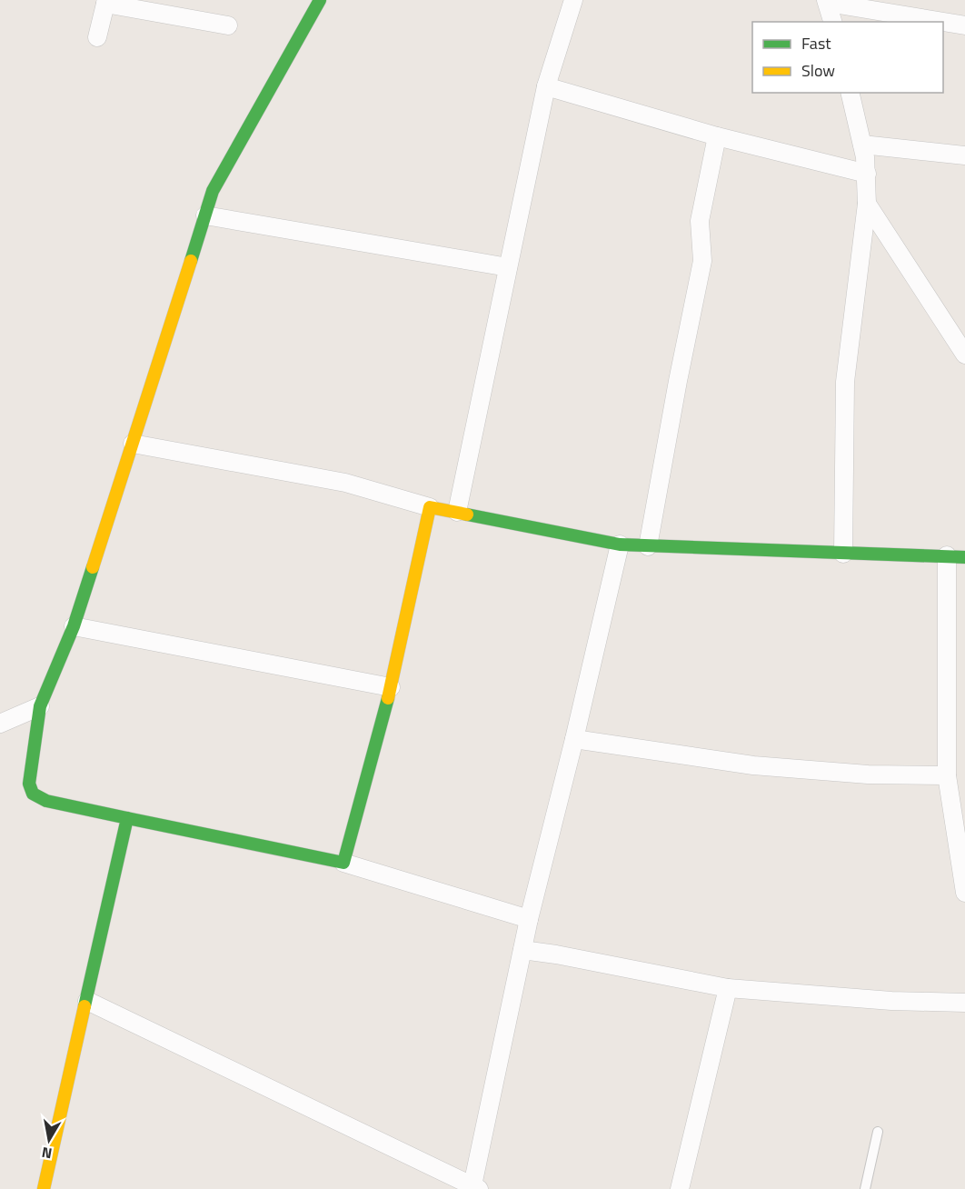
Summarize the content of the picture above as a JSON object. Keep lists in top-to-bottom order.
{
  "legend": ["Fast", "Slow"],
  "north": "bottom"
}
